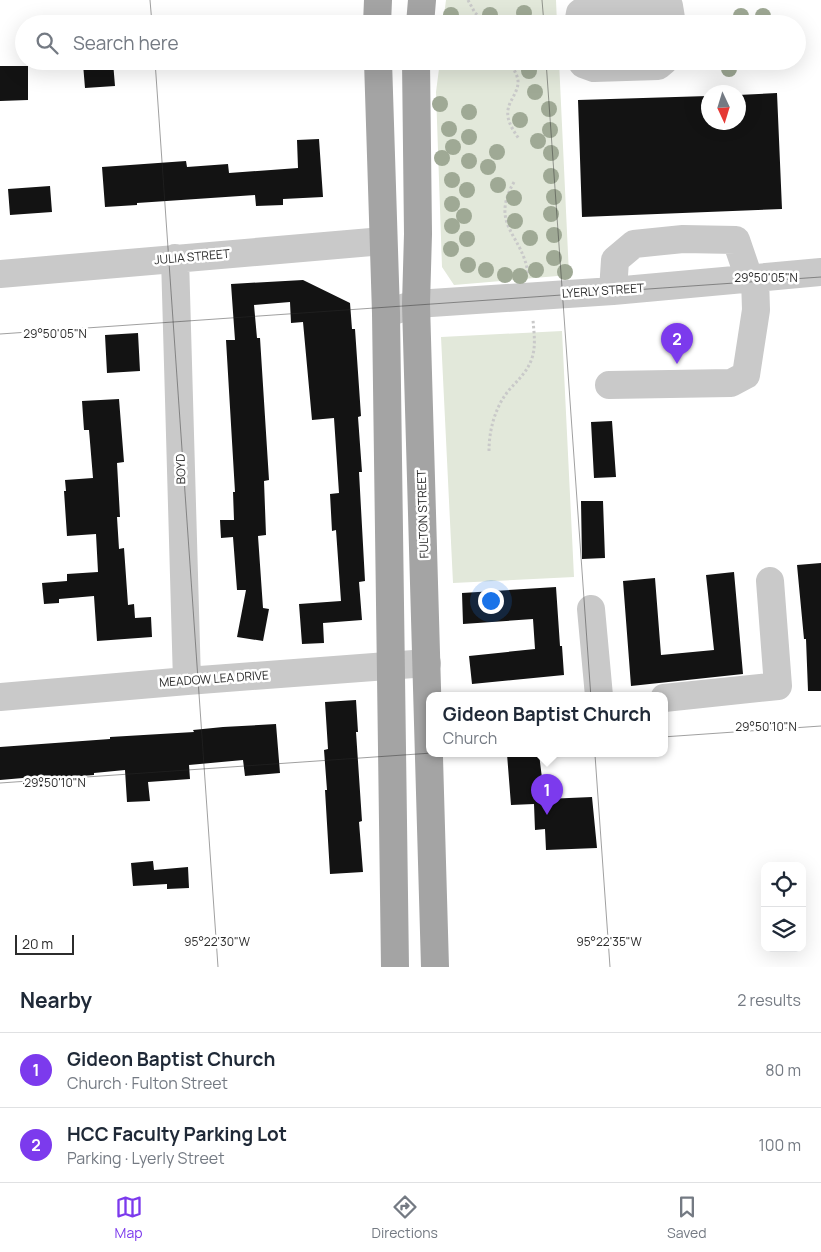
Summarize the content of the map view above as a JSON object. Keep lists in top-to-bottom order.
{
  "streets": {
    "main road": ["FULTON STREET"],
    "street": [
      "JULIA STREET",
      "LYERLY STREET",
      "BOYD",
      "MEADOW LEA DRIVE"
    ]
  },
  "crossings": [
    ["JULIA STREET", "BOYD"],
    ["LYERLY STREET", "FULTON STREET"],
    ["BOYD", "MEADOW LEA DRIVE"],
    ["FULTON STREET", "MEADOW LEA DRIVE"]
  ],
  "scale_bar": "20 m",
  "north": "bottom",
  "page": {
    "search": "Search here",
    "pins": ["2", "1"],
    "popup": ["Gideon Baptist Church", "Church"],
    "scale": "20 m",
    "heading": ["Nearby", "2 results"],
    "list": [
      {
        "mark": "1",
        "name": "Gideon Baptist Church",
        "note": "Church · Fulton Street",
        "value": "80 m"
      },
      {
        "mark": "2",
        "name": "HCC Faculty Parking Lot",
        "note": "Parking · Lyerly Street",
        "value": "100 m"
      }
    ],
    "nav": ["Map", "Directions", "Saved"]
  },
  "coordinates": [
    "29°50'05\"N",
    "29°50'10\"N",
    "95°22'30\"W",
    "95°22'35\"W"
  ]
}
